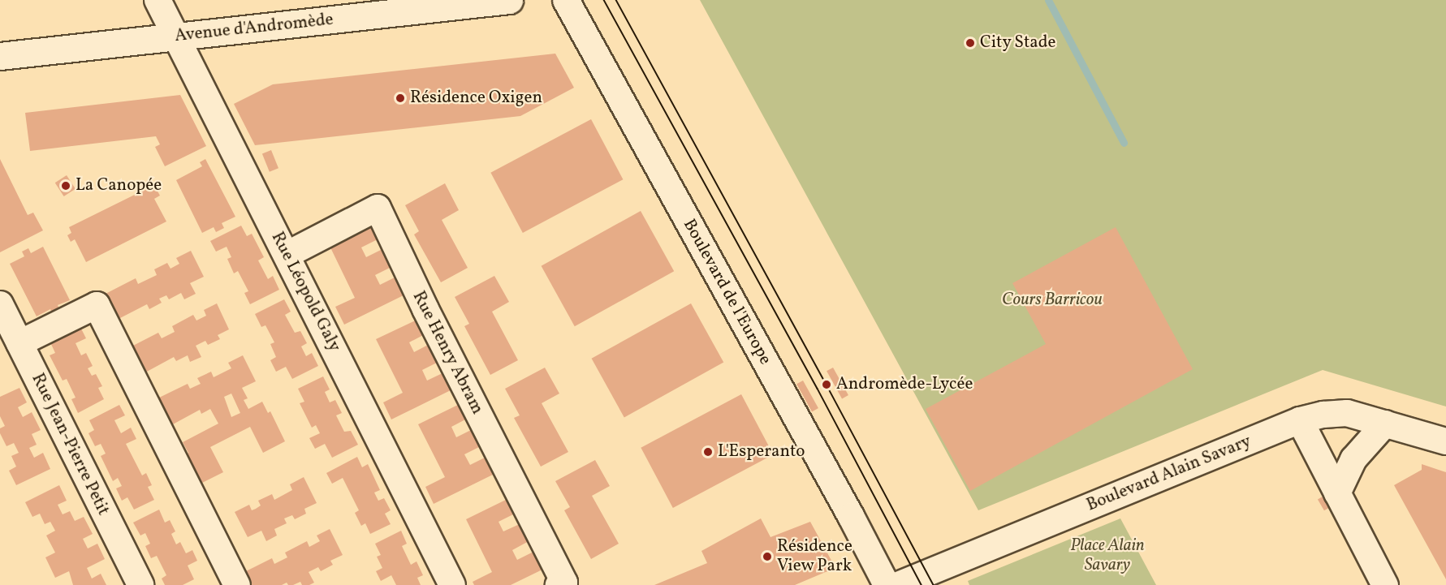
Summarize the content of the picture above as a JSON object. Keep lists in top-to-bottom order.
{
  "streets": {
    "street": [
      "Avenue d'Andromède",
      "Rue Léopold Galy",
      "Boulevard de l'Europe",
      "Rue Henry Abram",
      "Rue Jean-Pierre Petit",
      "Boulevard Alain Savary"
    ]
  },
  "crossings": [
    ["Avenue d'Andromède", "Rue Léopold Galy"],
    ["Rue Léopold Galy", "Rue Henry Abram"]
  ],
  "parks": ["Cours Barricou", "Place Alain Savary"],
  "places": [
    "City Stade",
    "Résidence Oxigen",
    "La Canopée",
    "Andromède-Lycée",
    "L'Esperanto",
    "Résidence View Park"
  ]
}
